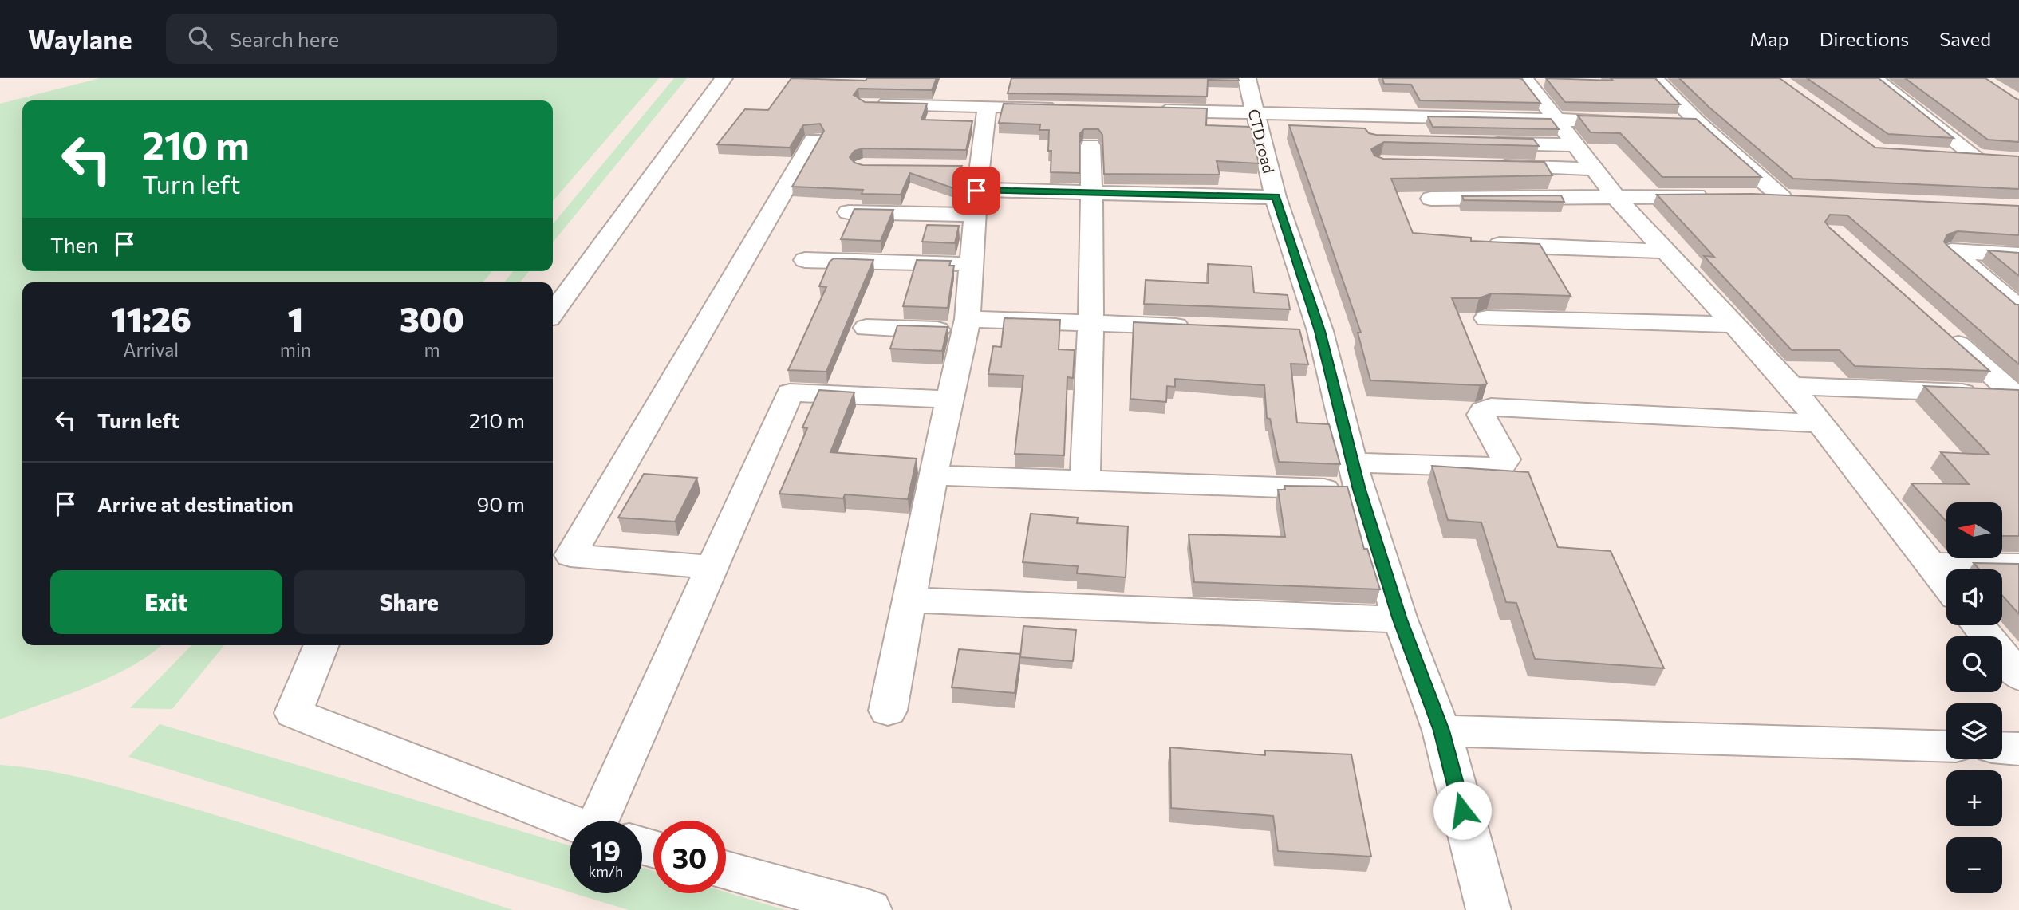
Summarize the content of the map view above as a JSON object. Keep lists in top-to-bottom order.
{
  "streets": {
    "street": ["CTD road"]
  },
  "north": "left",
  "page": {
    "header": "Waylane",
    "search": "Search here",
    "nav": ["Map", "Directions", "Saved"],
    "turn": ["210 m", "Turn left"],
    "then": "Then",
    "eta": [
      "11:26",
      "Arrival",
      "1",
      "min",
      "300",
      "m"
    ],
    "list": [
      {
        "name": "Turn left",
        "value": "210 m"
      },
      {
        "name": "Arrive at destination",
        "value": "90 m"
      }
    ],
    "map_buttons": ["+", "−"],
    "buttons": ["Exit", "Share"],
    "speed": "19 km/h",
    "limit": "30"
  }
}
